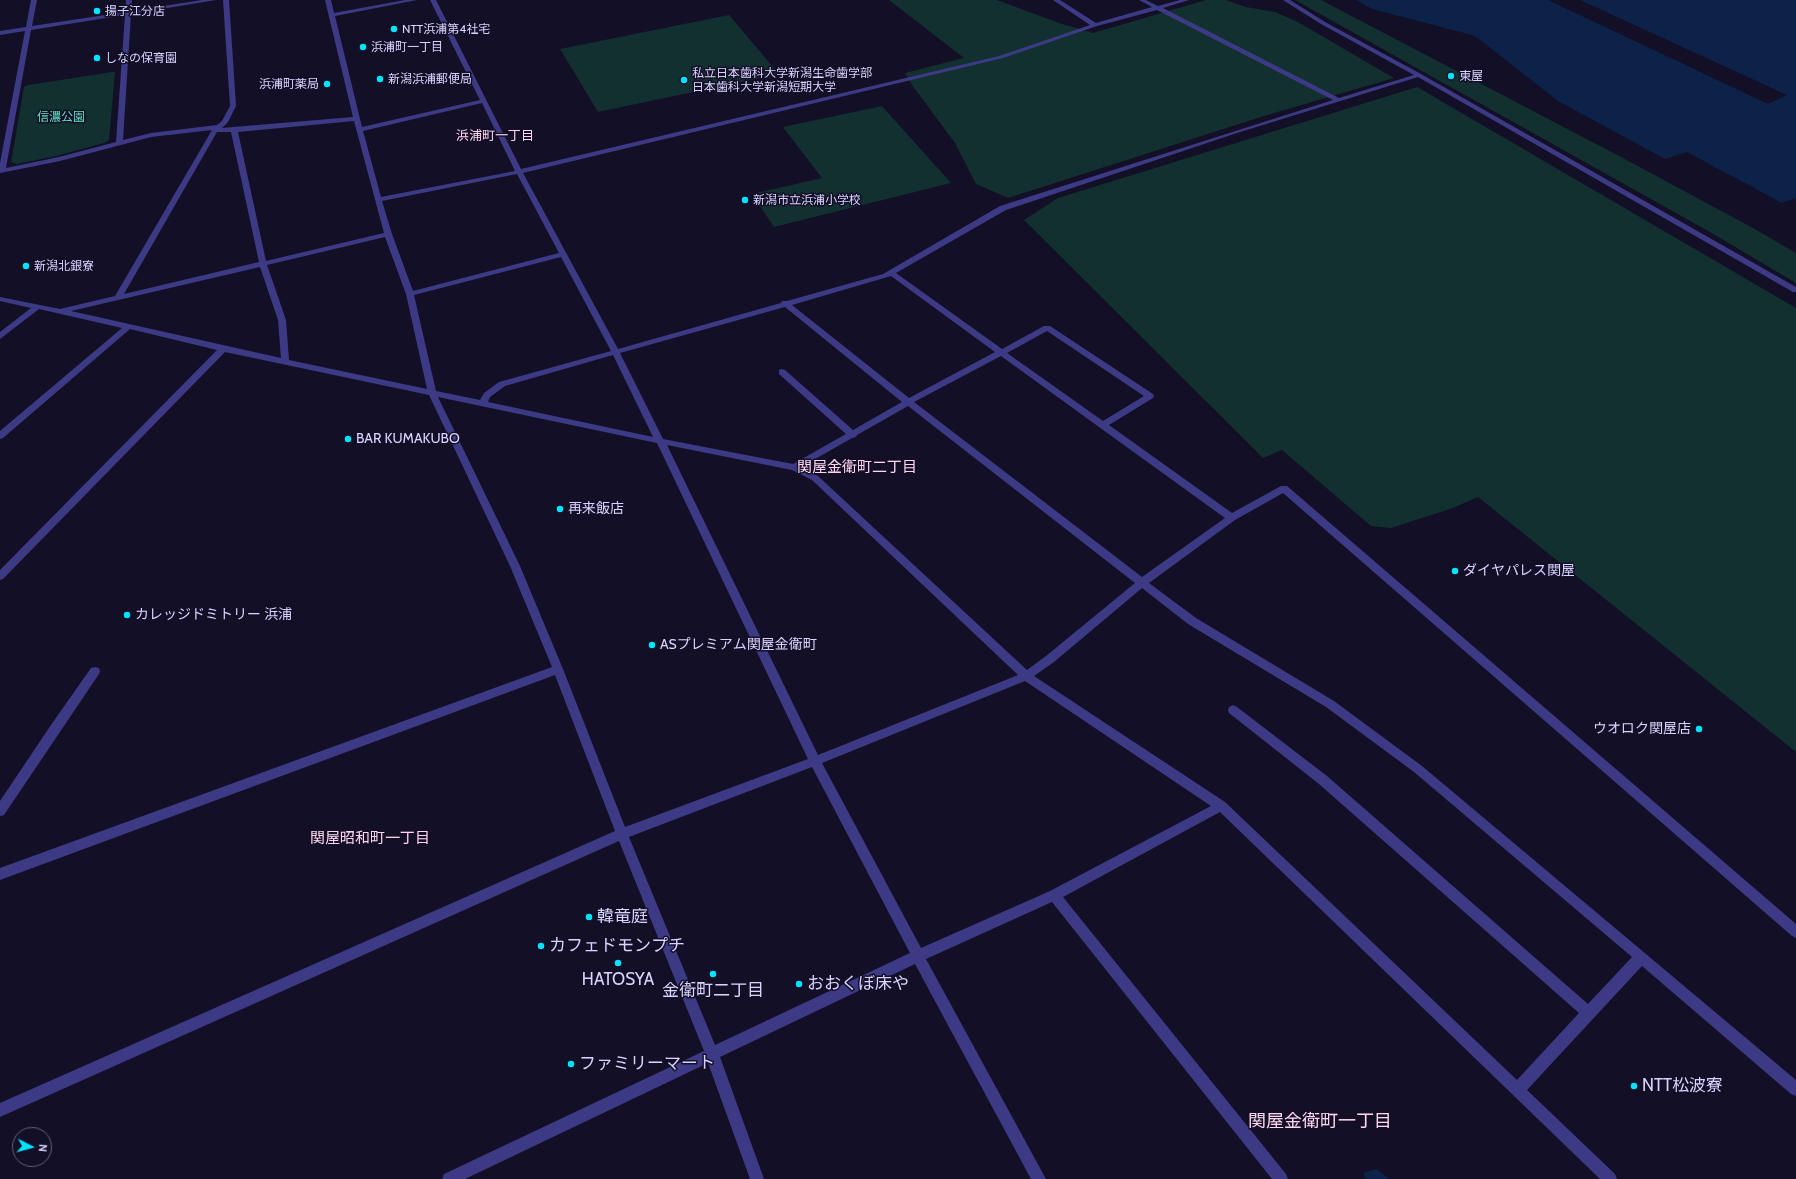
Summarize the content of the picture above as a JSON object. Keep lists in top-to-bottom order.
{
  "districts": [
    "浜浦町一丁目",
    "関屋金衛町二丁目",
    "関屋昭和町一丁目",
    "関屋金衛町一丁目"
  ],
  "parks": ["信濃公園"],
  "places": [
    "揚子江分店",
    "NTT浜浦第4社宅",
    "浜浦町一丁目",
    "しなの保育園",
    "東屋",
    "新潟浜浦郵便局",
    "私立日本歯科大学新潟生命歯学部 日本歯科大学新潟短期大学",
    "浜浦町薬局",
    "新潟市立浜浦小学校",
    "新潟北銀寮",
    "BAR KUMAKUBO",
    "再来飯店",
    "ダイヤパレス関屋",
    "カレッジドミトリー 浜浦",
    "ASプレミアム関屋金衛町",
    "ウオロク関屋店",
    "韓竜庭",
    "カフェドモンプチ",
    "HATOSYA",
    "金衛町二丁目",
    "おおくぼ床や",
    "ファミリーマート",
    "NTT松波寮"
  ],
  "north": "right"
}
